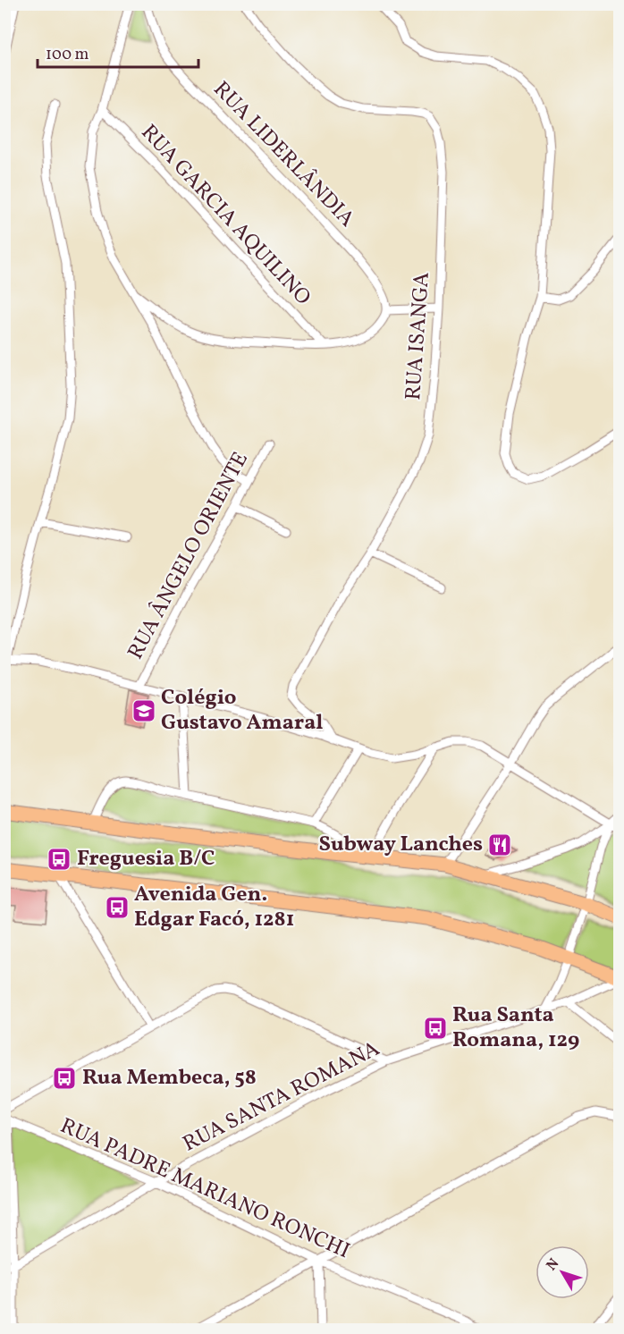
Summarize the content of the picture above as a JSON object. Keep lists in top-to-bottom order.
{
  "streets": {
    "street": [
      "RUA LIDERLÂNDIA",
      "RUA GARCIA AQUILINO",
      "RUA ISANGA",
      "RUA ÂNGELO ORIENTE",
      "RUA SANTA ROMANA",
      "RUA PADRE MARIANO RONCHI"
    ]
  },
  "crossings": [
    ["RUA SANTA ROMANA", "RUA PADRE MARIANO RONCHI"]
  ],
  "places": {
    "school or university": ["Colégio Gustavo Amaral"],
    "restaurant": ["Subway Lanches"],
    "bus stop": [
      "Freguesia B/C",
      "Avenida Gen. Edgar Facó, 1281",
      "Rua Santa Romana, 129",
      "Rua Membeca, 58"
    ]
  },
  "scale_bar": "100 m",
  "north": "top left"
}
